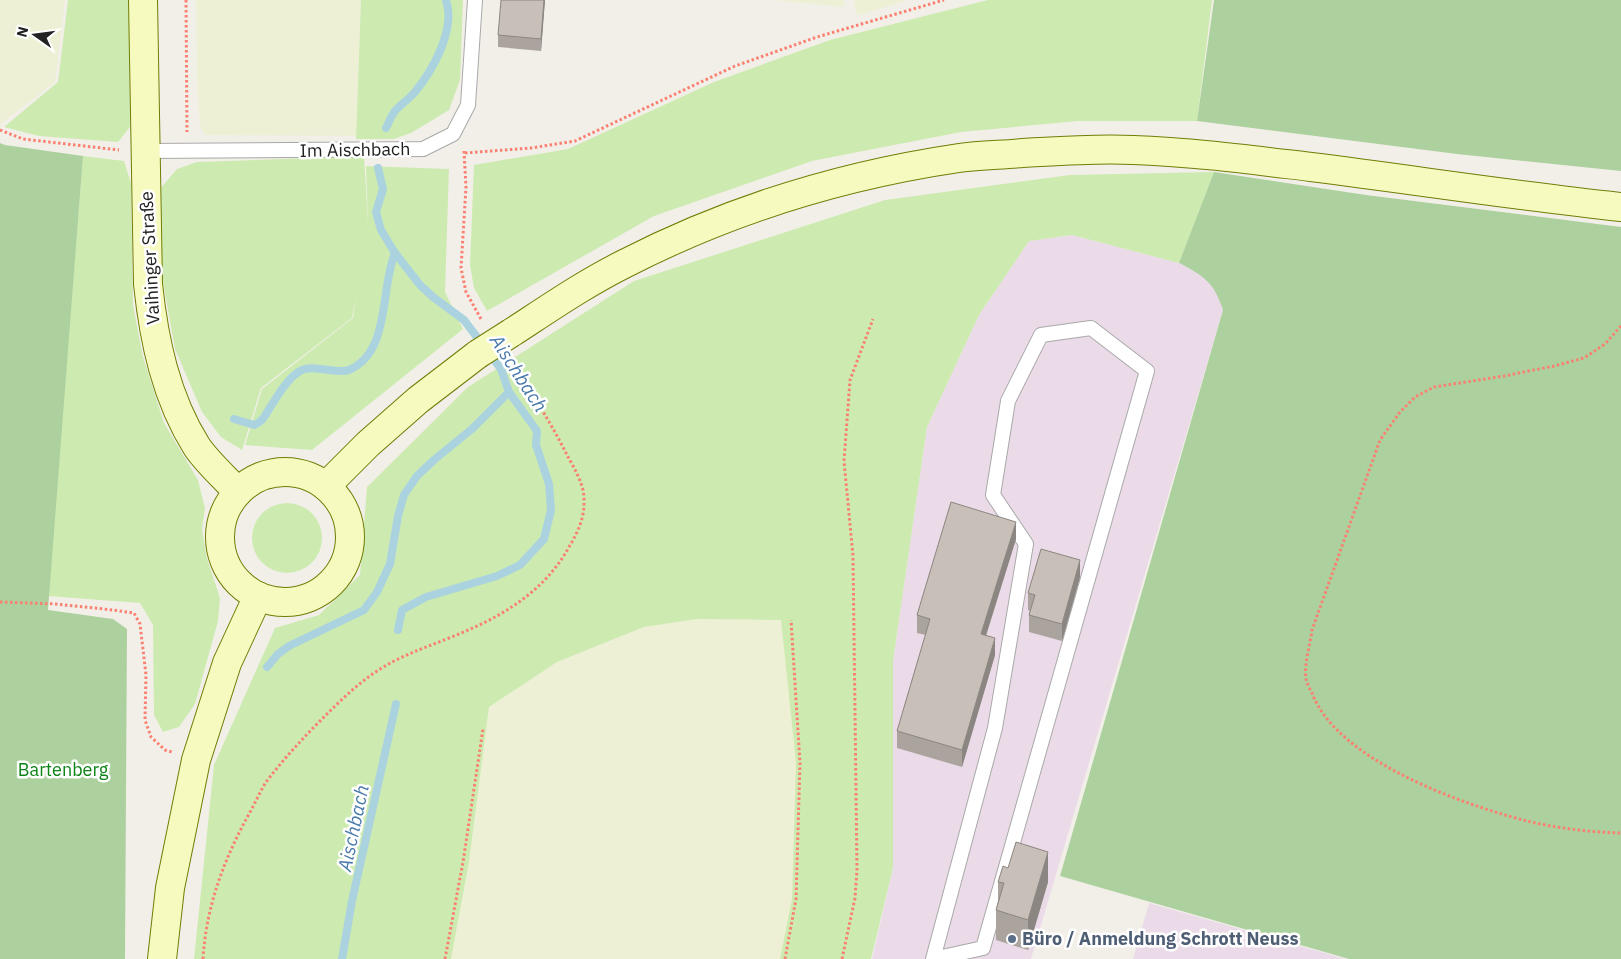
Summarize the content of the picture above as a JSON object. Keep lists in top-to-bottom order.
{
  "streets": {
    "main road": ["Vaihinger Straße"],
    "lane": ["Im Aischbach"]
  },
  "crossings": [
    ["Im Aischbach", "Vaihinger Straße"]
  ],
  "water": ["Aischbach"],
  "parks": ["Bartenberg"],
  "places": ["Büro / Anmeldung Schrott Neuss"],
  "north": "left"
}
